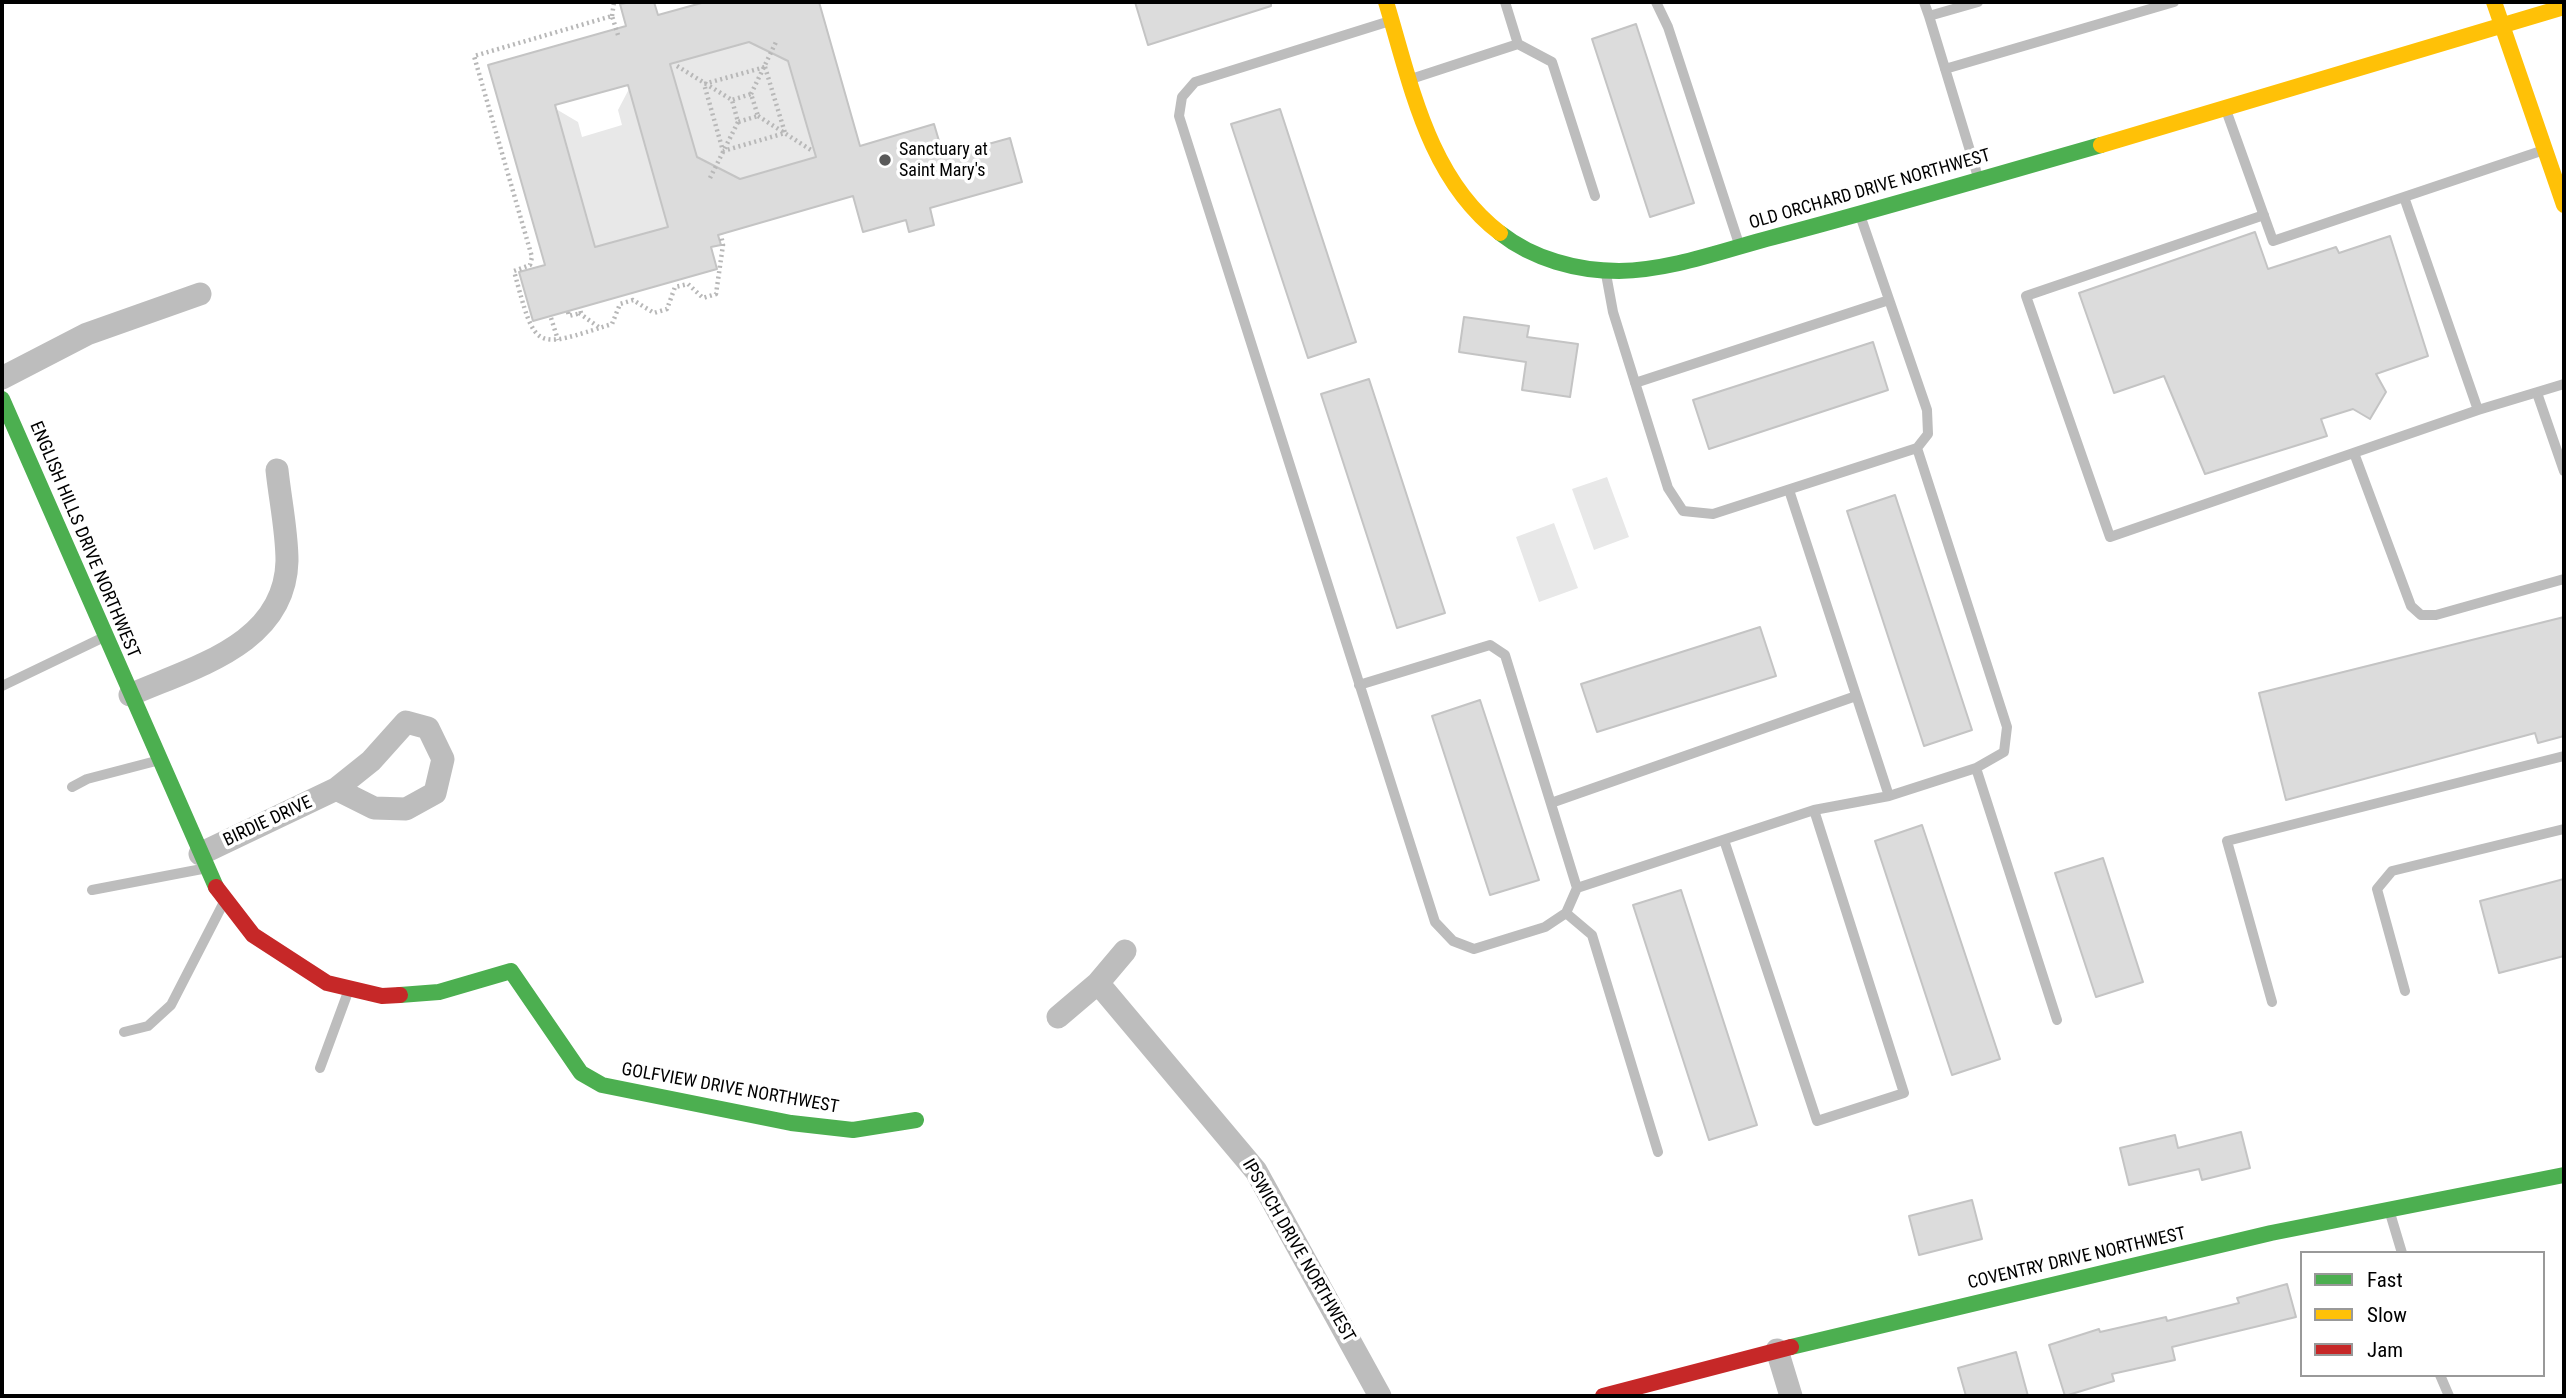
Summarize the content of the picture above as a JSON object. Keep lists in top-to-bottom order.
{
  "streets": {
    "main road": [
      "OLD ORCHARD DRIVE NORTHWEST",
      "ENGLISH HILLS DRIVE NORTHWEST",
      "GOLFVIEW DRIVE NORTHWEST",
      "COVENTRY DRIVE NORTHWEST"
    ],
    "street": ["BIRDIE DRIVE", "IPSWICH DRIVE NORTHWEST"]
  },
  "crossings": [
    ["ENGLISH HILLS DRIVE NORTHWEST", "GOLFVIEW DRIVE NORTHWEST"],
    ["BIRDIE DRIVE", "GOLFVIEW DRIVE NORTHWEST"]
  ],
  "places": ["Sanctuary at Saint Mary's"],
  "legend": ["Fast", "Slow", "Jam"]
}
